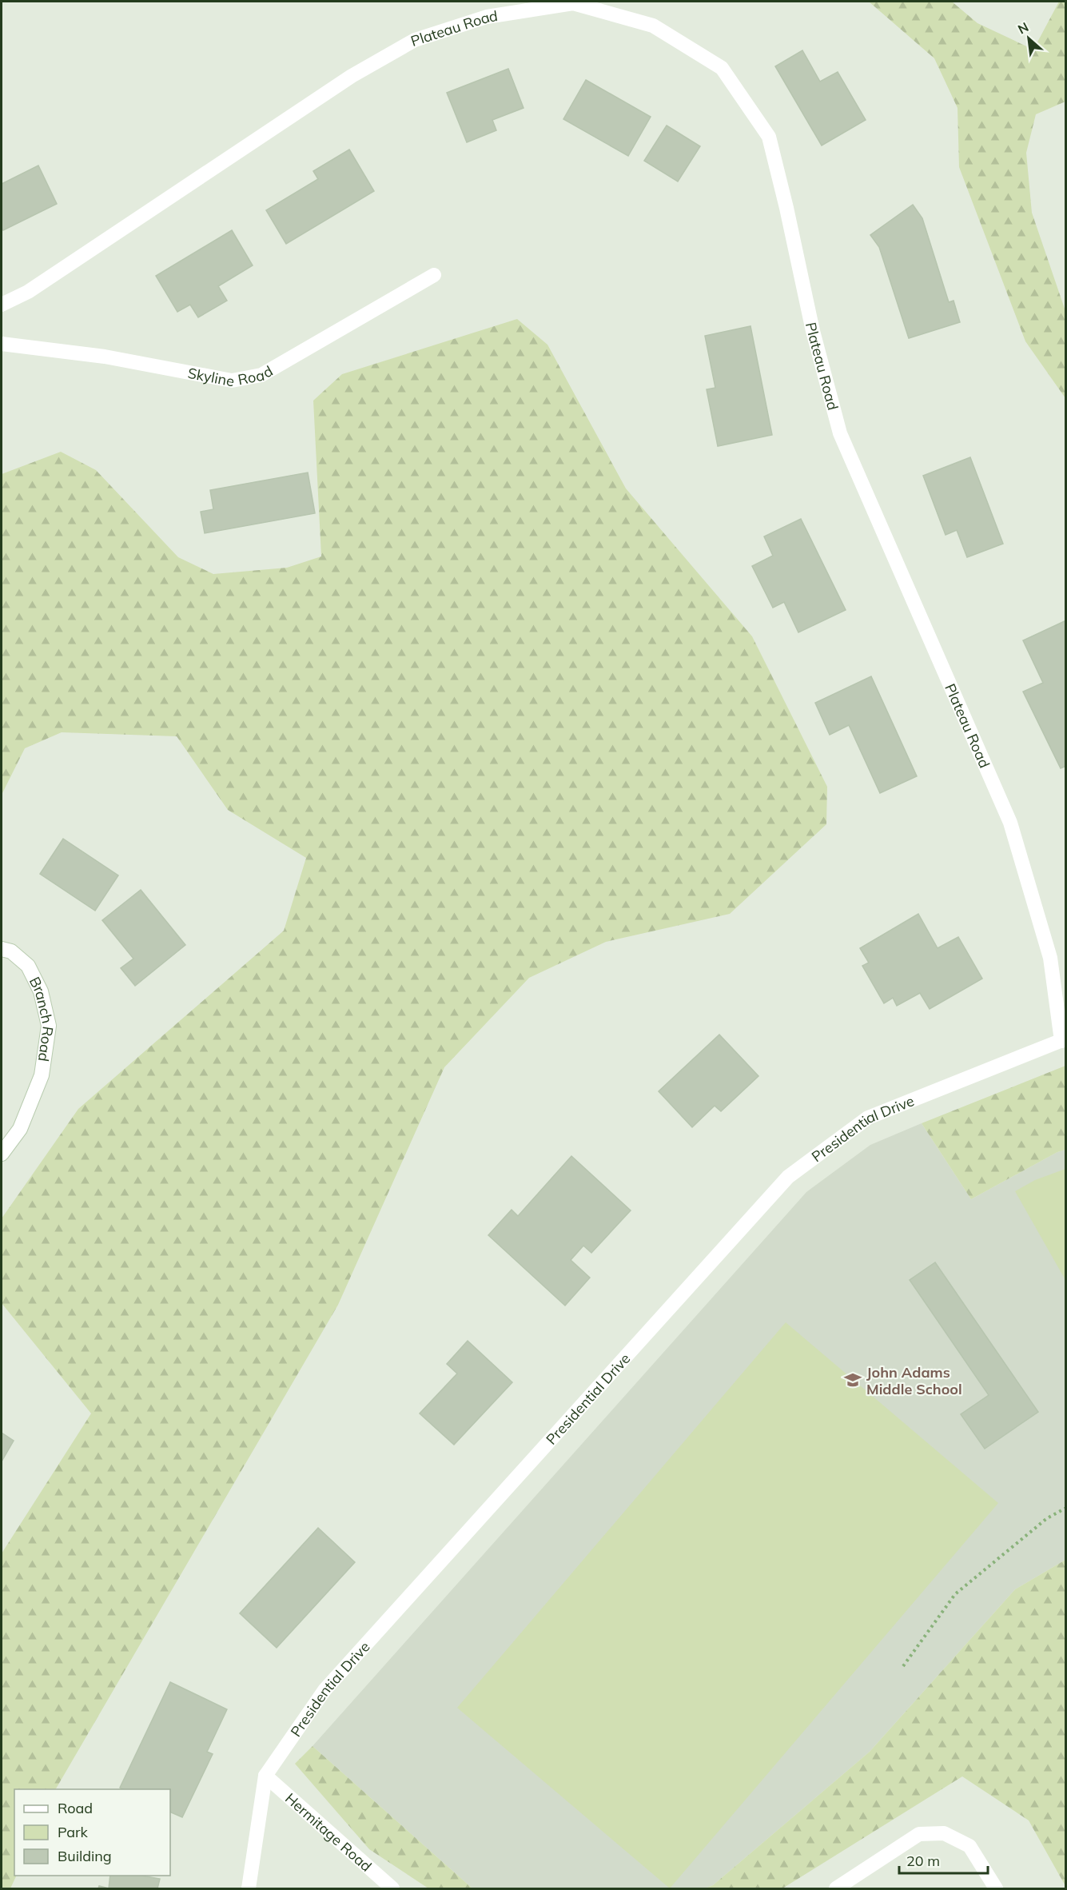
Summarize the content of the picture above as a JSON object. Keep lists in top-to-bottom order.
{
  "streets": {
    "street": [
      "Plateau Road",
      "Skyline Road",
      "Branch Road",
      "Presidential Drive",
      "Hermitage Road"
    ]
  },
  "crossings": [
    ["Plateau Road", "Presidential Drive"],
    ["Presidential Drive", "Hermitage Road"]
  ],
  "places": {
    "school or university": ["John Adams Middle School"]
  },
  "legend": ["Road", "Park", "Building"],
  "scale_bar": "20 m",
  "north": "top left"
}
